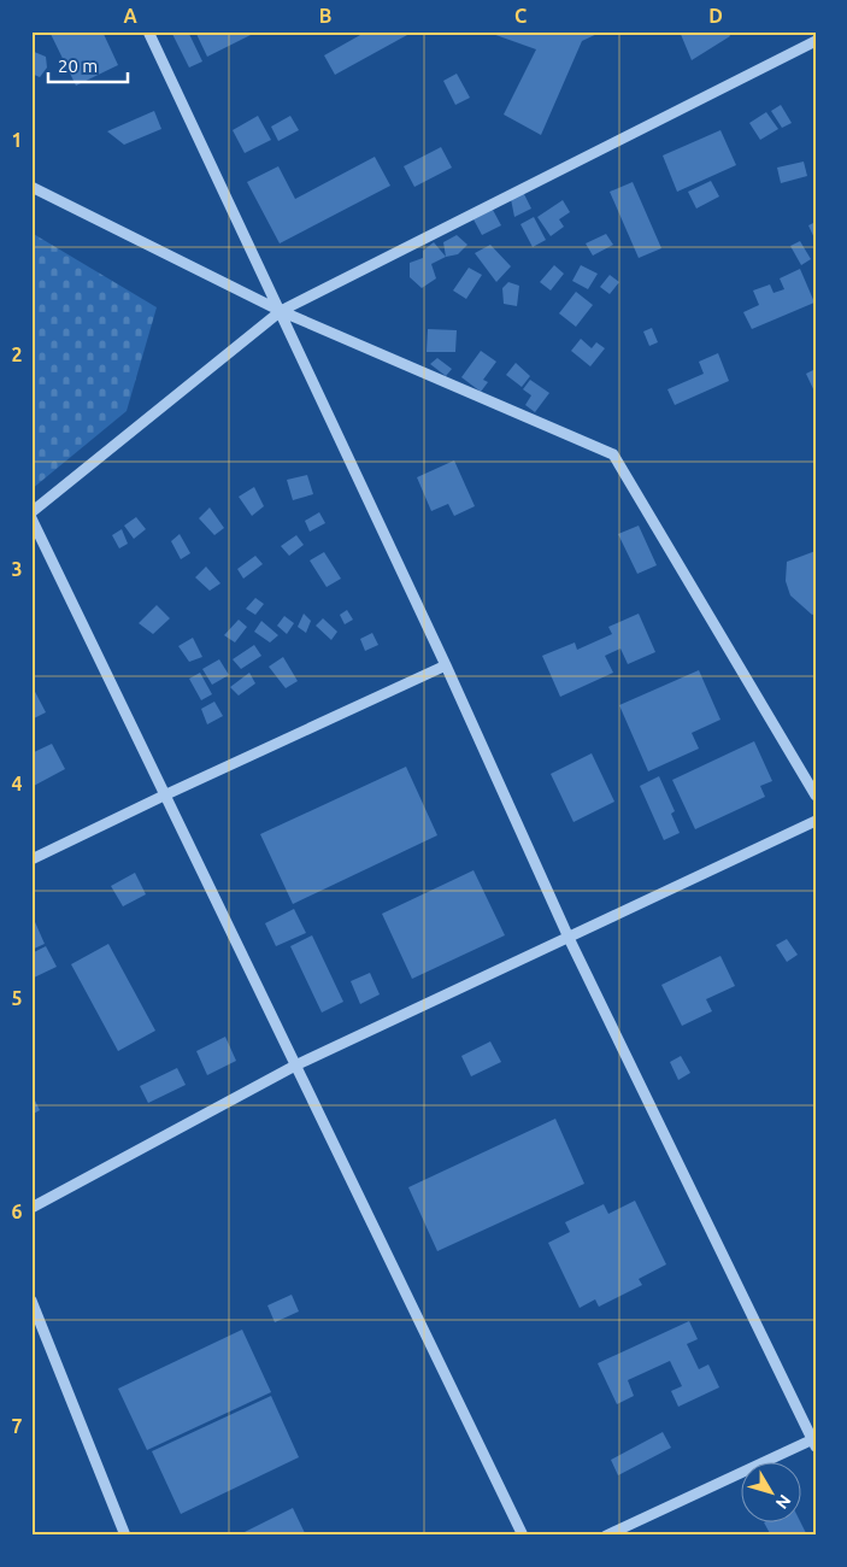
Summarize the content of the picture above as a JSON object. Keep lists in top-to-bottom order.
{
  "scale_bar": "20 m",
  "north": "bottom right",
  "grid": {
    "columns": [
      "A",
      "B",
      "C",
      "D"
    ],
    "rows": [
      "1",
      "2",
      "3",
      "4",
      "5",
      "6",
      "7"
    ]
  }
}
